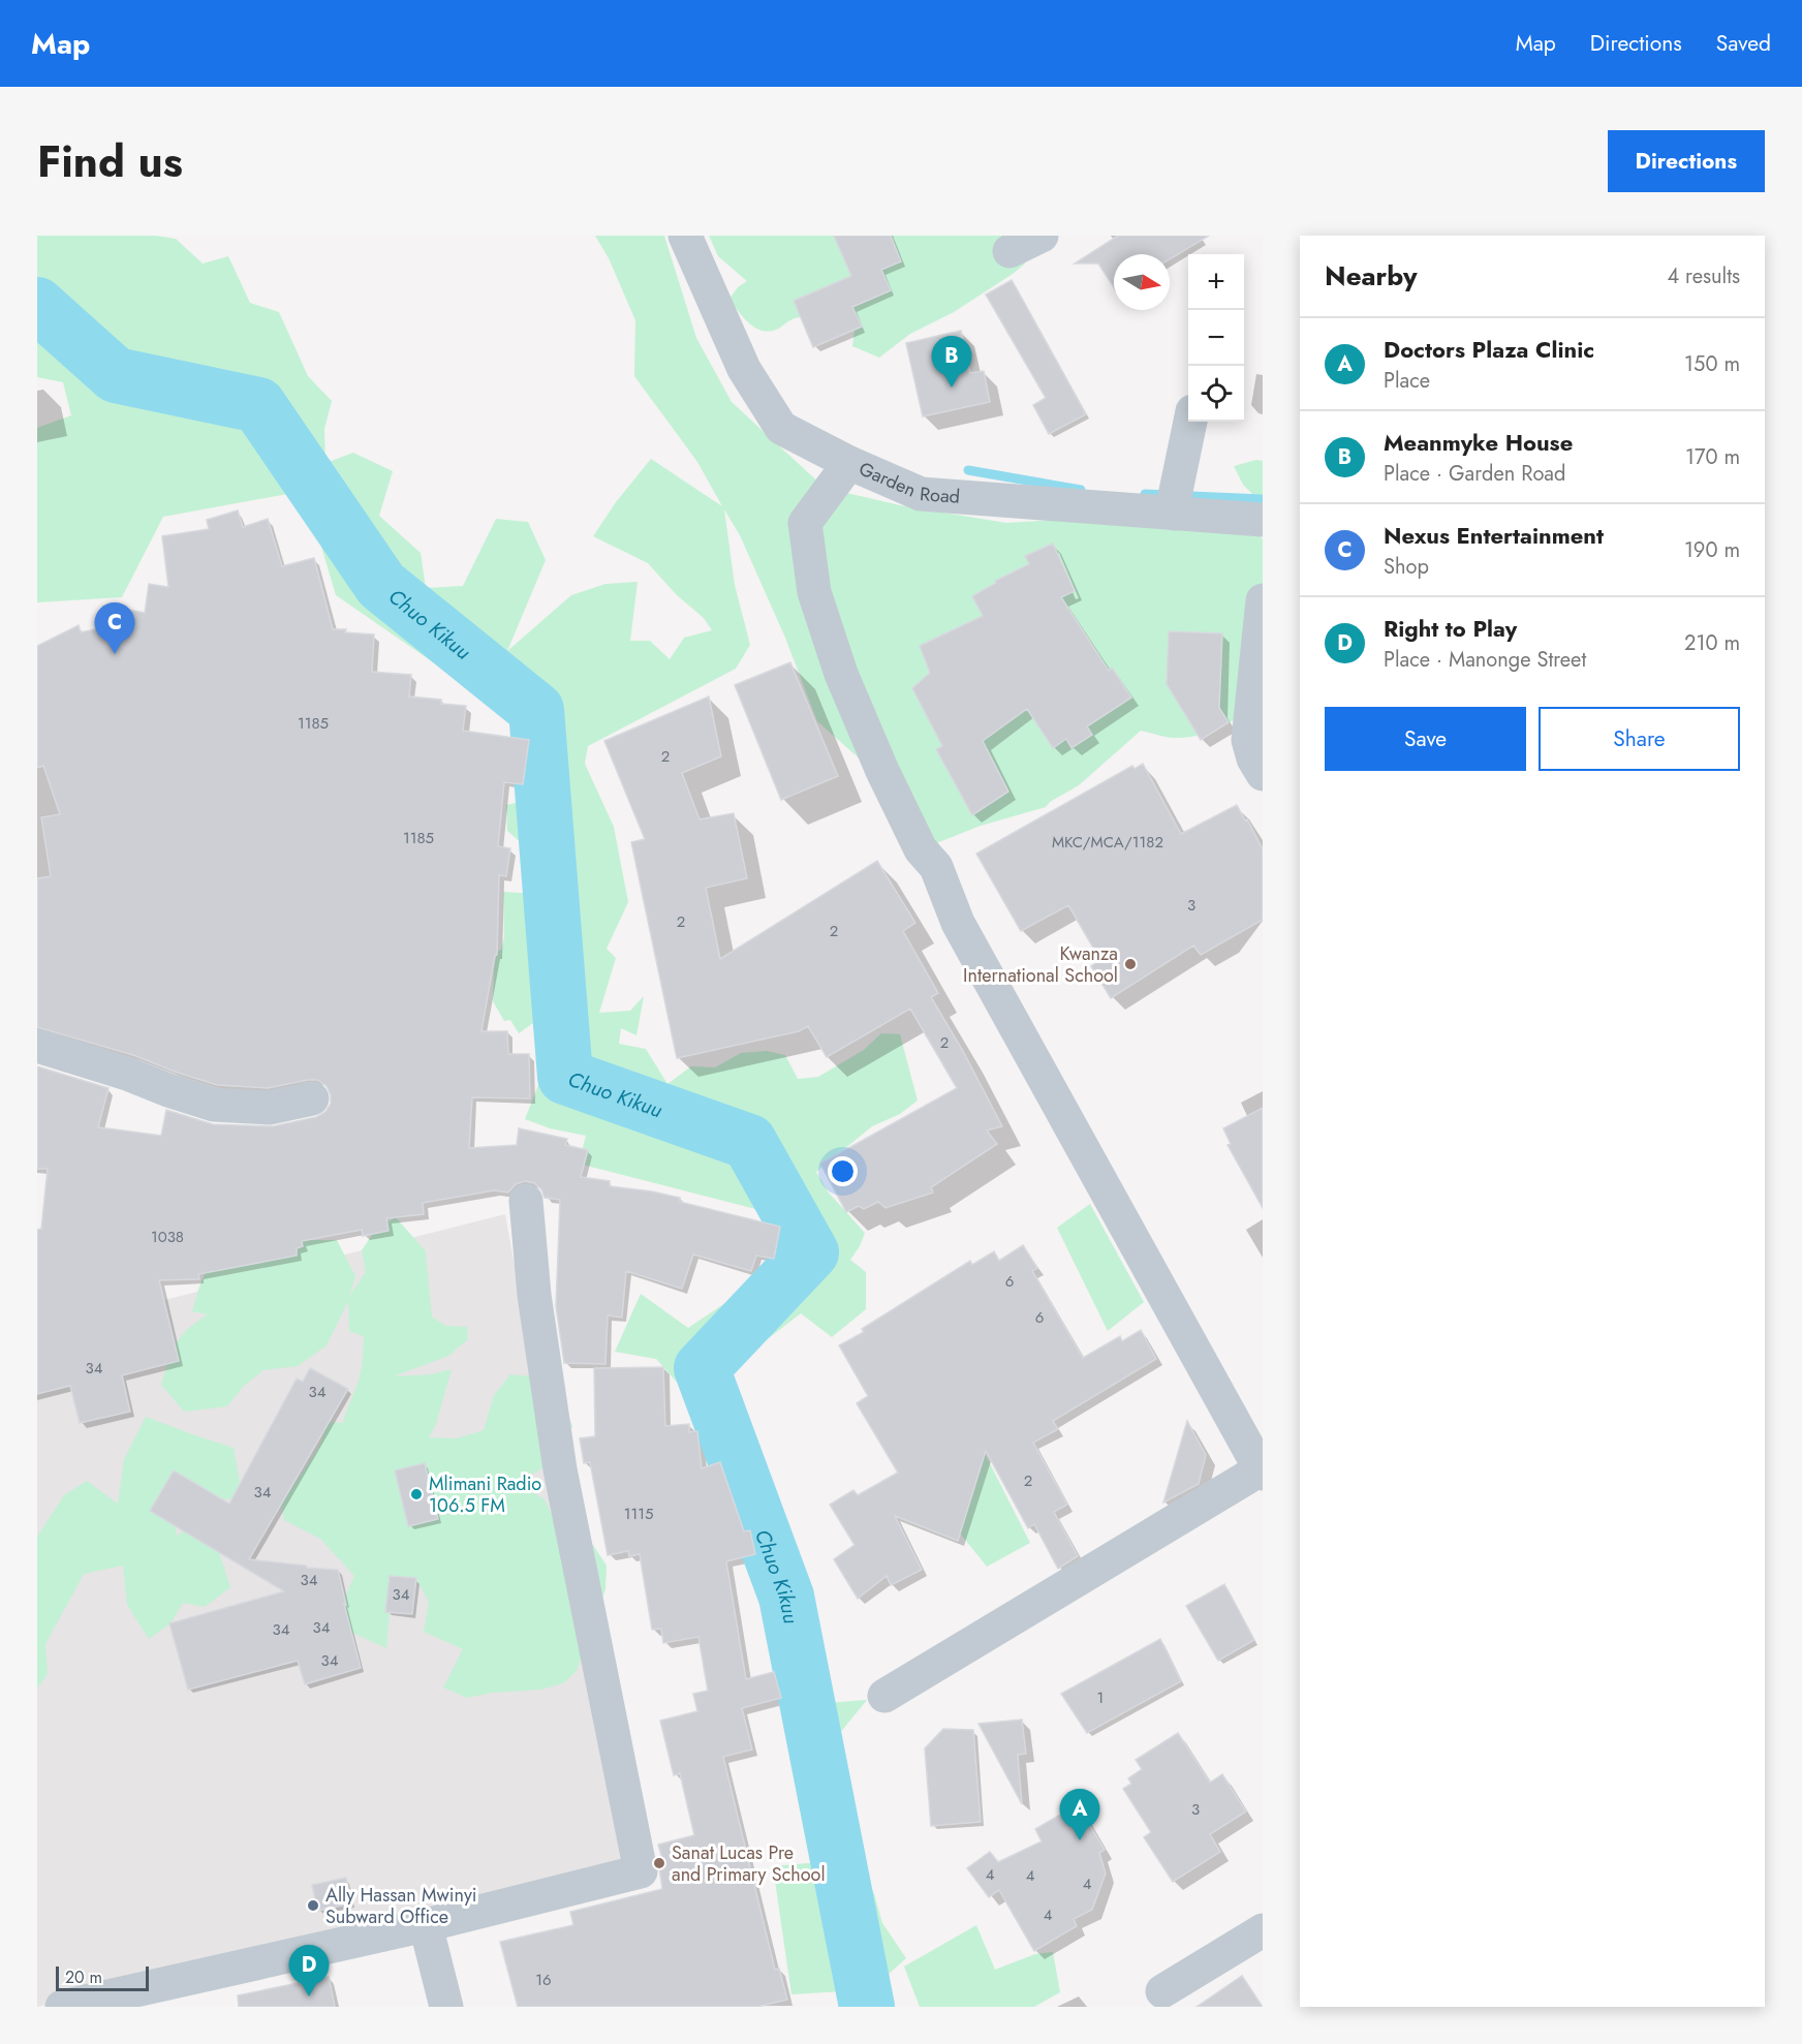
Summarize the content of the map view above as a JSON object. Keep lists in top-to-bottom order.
{
  "streets": {
    "street": ["Garden Road"]
  },
  "water": ["Chuo Kikuu"],
  "places": [
    "Kwanza International School",
    "Mlimani Radio 106.5 FM",
    "Sanat Lucas Pre and Primary School",
    "Ally Hassan Mwinyi Subward Office"
  ],
  "house_numbers": [
    "1185",
    "2",
    "1185",
    "MKC/MCA/1182",
    "3",
    "2",
    "2",
    "2",
    "1038",
    "6",
    "6",
    "34",
    "34",
    "2",
    "34",
    "1115",
    "34",
    "34",
    "34",
    "34",
    "34",
    "1",
    "3",
    "4",
    "4",
    "4",
    "4",
    "16"
  ],
  "scale_bar": "20 m",
  "north": "right",
  "page": {
    "header": "Map",
    "nav": ["Map", "Directions", "Saved"],
    "title": "Find us",
    "buttons": [
      "Directions",
      ["Save", "Share"]
    ],
    "heading": ["Nearby", "4 results"],
    "map_buttons": ["+", "−"],
    "list": [
      {
        "mark": "A",
        "name": "Doctors Plaza Clinic",
        "note": "Place",
        "value": "150 m"
      },
      {
        "mark": "B",
        "name": "Meanmyke House",
        "note": "Place · Garden Road",
        "value": "170 m"
      },
      {
        "mark": "C",
        "name": "Nexus Entertainment",
        "note": "Shop",
        "value": "190 m"
      },
      {
        "mark": "D",
        "name": "Right to Play",
        "note": "Place · Manonge Street",
        "value": "210 m"
      }
    ],
    "pins": [
      "B",
      "C",
      "A",
      "D"
    ],
    "scale": "20 m"
  }
}
